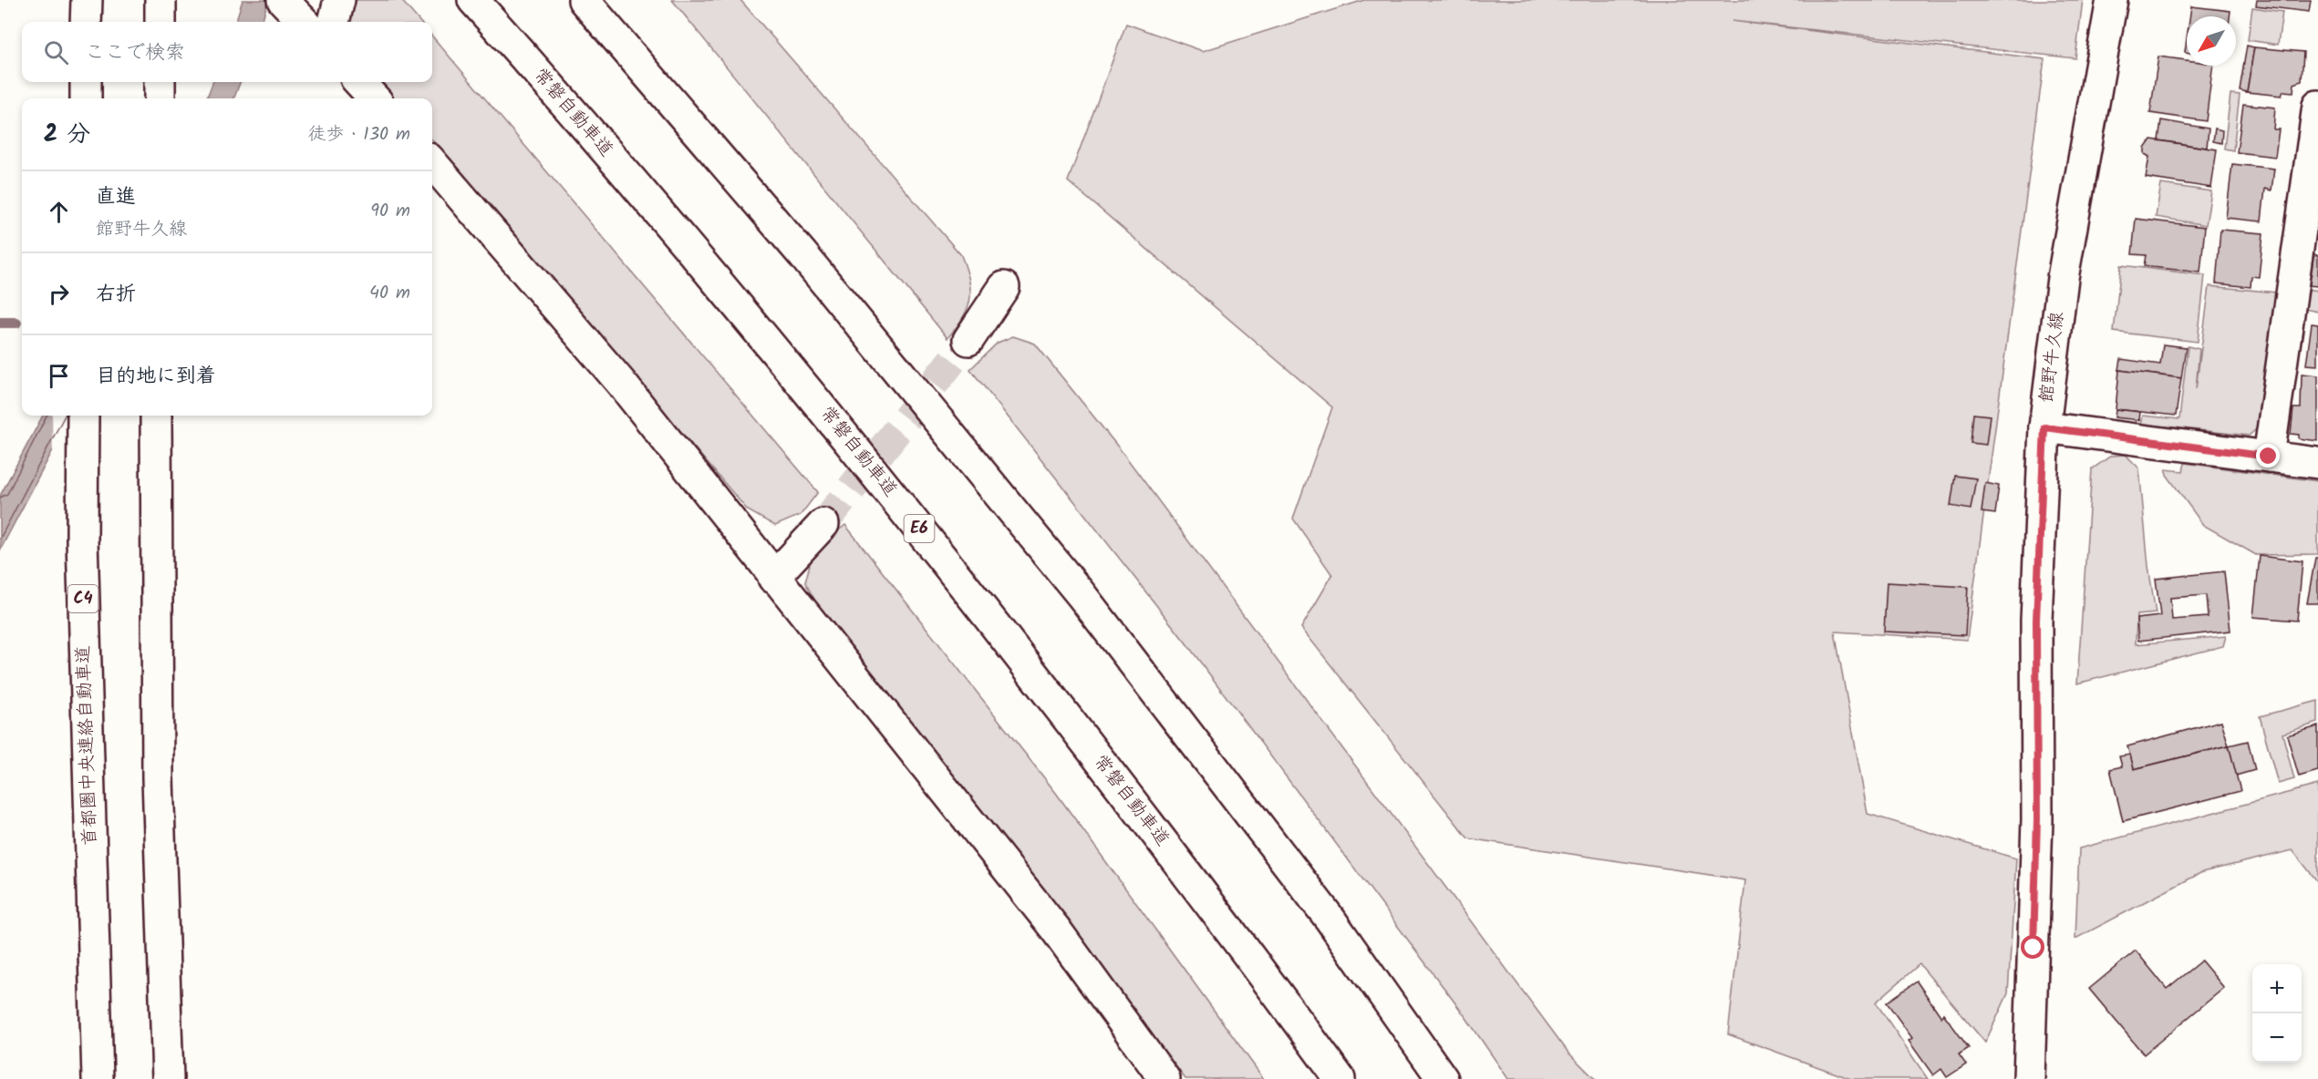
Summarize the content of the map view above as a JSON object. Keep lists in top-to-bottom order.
{
  "streets": {
    "main road": [
      "常磐自動車道",
      "館野牛久線",
      "E6",
      "C4",
      "首都圏中央連絡自動車道"
    ]
  },
  "north": "bottom left",
  "page": {
    "search": "ここで検索",
    "heading": ["2 分", "徒歩 · 130 m"],
    "list": [
      ["直進", "館野牛久線", "90 m"],
      ["右折", "40 m"],
      "目的地に到着"
    ],
    "map_buttons": ["+", "−"]
  }
}
